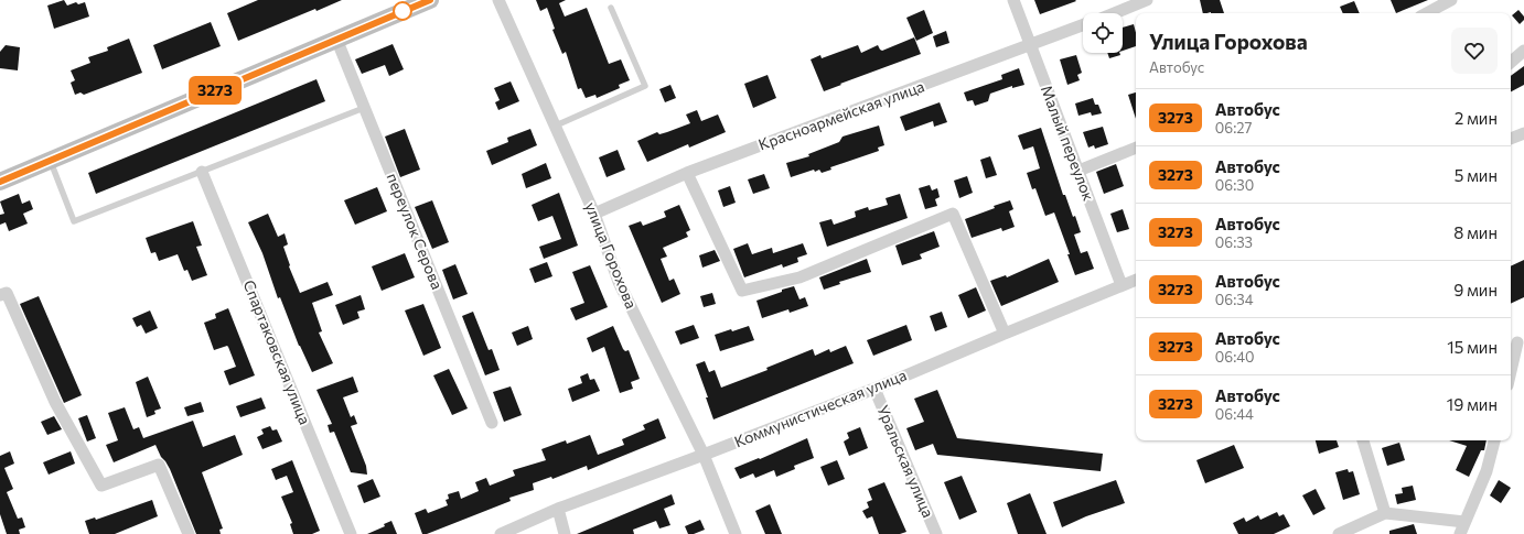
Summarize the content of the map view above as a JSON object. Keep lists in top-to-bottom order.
{
  "streets": {
    "street": [
      "Красноармейская улица",
      "Малый переулок",
      "переулок Серова",
      "улица Горохова",
      "Спартаковская улица",
      "Коммунистическая улица",
      "Уральская улица"
    ]
  },
  "crossings": [
    ["Красноармейская улица", "Малый переулок"],
    ["Красноармейская улица", "улица Горохова"],
    ["Малый переулок", "Коммунистическая улица"],
    ["улица Горохова", "Коммунистическая улица"],
    ["Коммунистическая улица", "Уральская улица"]
  ],
  "lines": ["bus line 3273"],
  "page": {
    "on_map": "3273",
    "heading": ["Улица Горохова", "Автобус"],
    "list": [
      {
        "mark": "3273",
        "name": "Автобус",
        "note": "06:27",
        "value": "2 мин"
      },
      {
        "mark": "3273",
        "name": "Автобус",
        "note": "06:30",
        "value": "5 мин"
      },
      {
        "mark": "3273",
        "name": "Автобус",
        "note": "06:33",
        "value": "8 мин"
      },
      {
        "mark": "3273",
        "name": "Автобус",
        "note": "06:34",
        "value": "9 мин"
      },
      {
        "mark": "3273",
        "name": "Автобус",
        "note": "06:40",
        "value": "15 мин"
      },
      {
        "mark": "3273",
        "name": "Автобус",
        "note": "06:44",
        "value": "19 мин"
      }
    ]
  }
}
